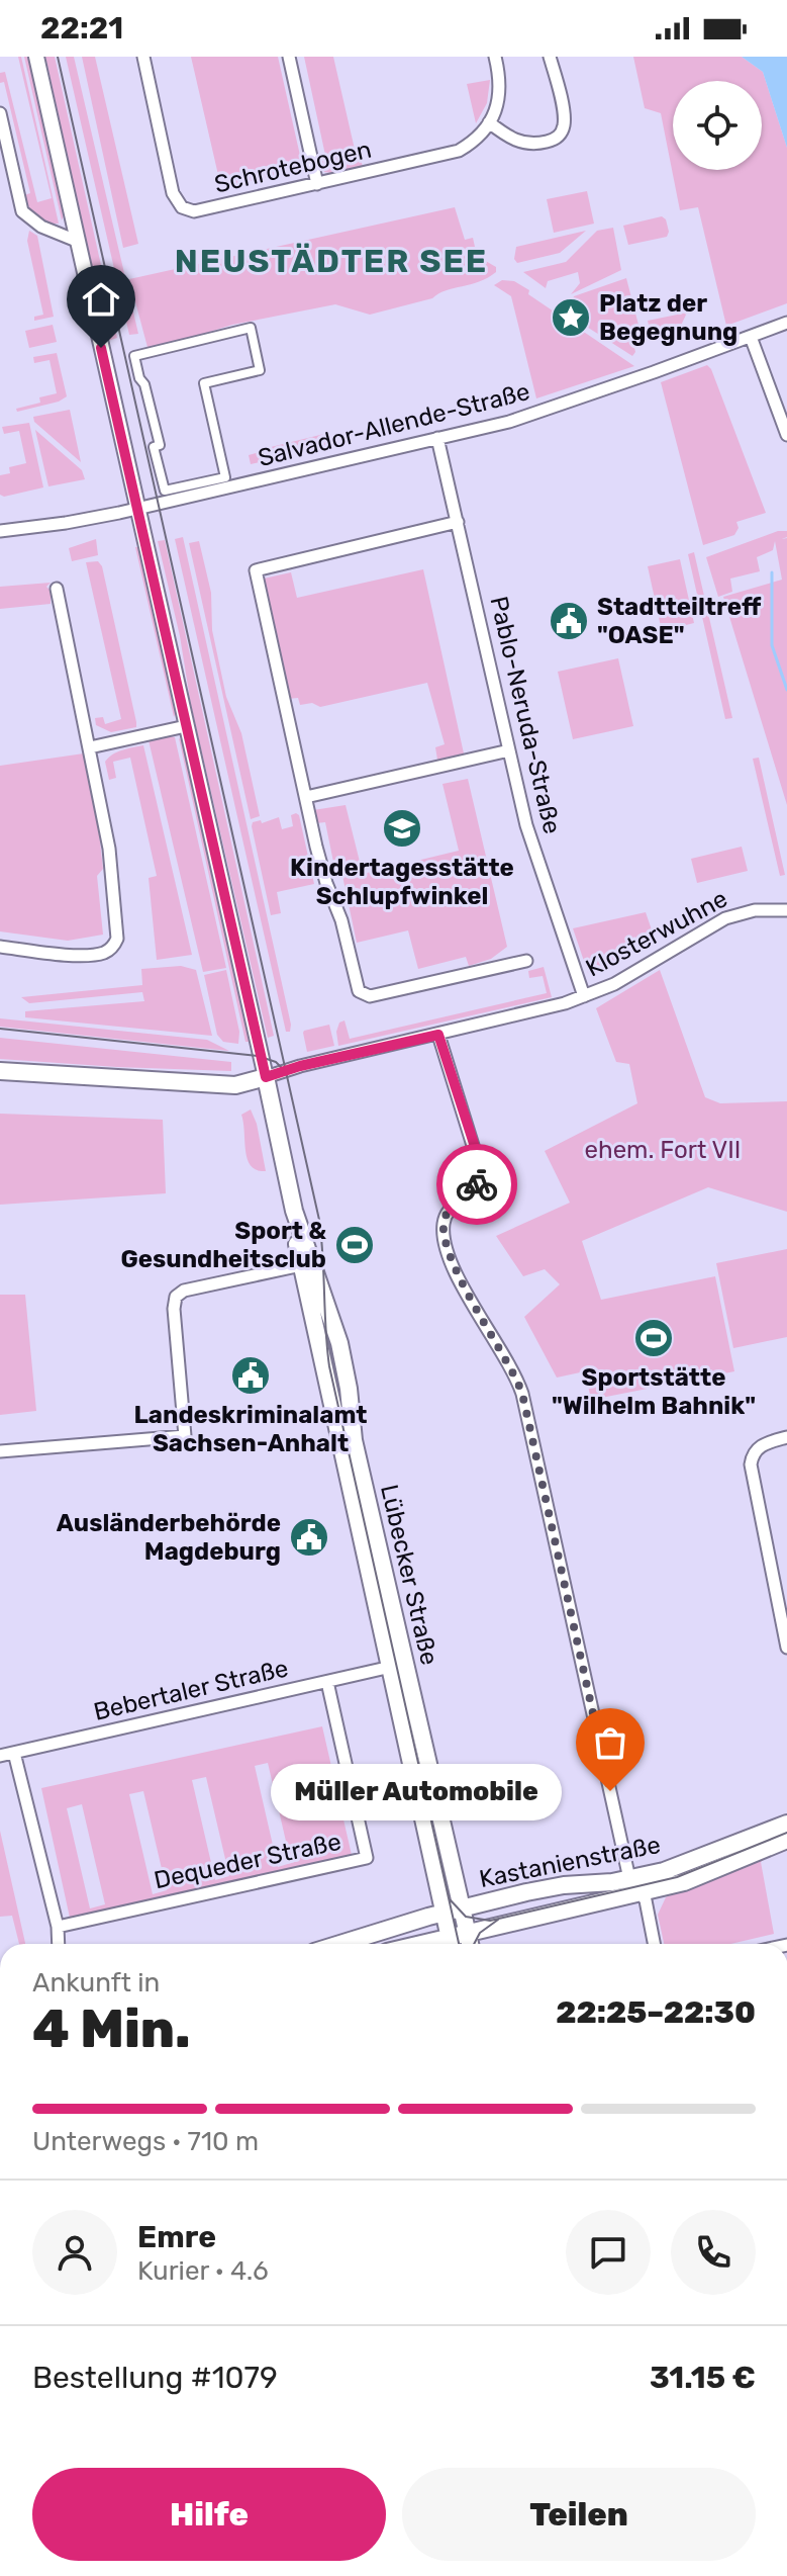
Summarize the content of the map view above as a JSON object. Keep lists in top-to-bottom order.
{
  "streets": {
    "main road": ["Lübecker Straße", "Kastanienstraße"],
    "street": [
      "Schrotebogen",
      "Salvador-Allende-Straße",
      "Pablo-Neruda-Straße",
      "Klosterwuhne",
      "Bebertaler Straße",
      "Dequeder Straße"
    ]
  },
  "crossings": [
    ["Salvador-Allende-Straße", "Pablo-Neruda-Straße"],
    ["Pablo-Neruda-Straße", "Klosterwuhne"],
    ["Klosterwuhne", "Lübecker Straße"],
    ["Lübecker Straße", "Bebertaler Straße"],
    ["Lübecker Straße", "Kastanienstraße"],
    ["Bebertaler Straße", "Dequeder Straße"]
  ],
  "districts": ["NEUSTÄDTER SEE"],
  "parks": ["ehem. Fort VII"],
  "places": {
    "place": ["Platz der Begegnung"],
    "public building": ["Stadtteiltreff \"OASE\"", "Landeskriminalamt Sachsen-Anhalt", "Ausländerbehörde Magdeburg"],
    "school or university": ["Kindertagesstätte Schlupfwinkel"],
    "sports": ["Sport & Gesundheitsclub", "Sportstätte \"Wilhelm Bahnik\""],
    "other": ["Müller Automobile"]
  },
  "page": {
    "status": "22:21",
    "bubble": "Müller Automobile",
    "heading": ["4 Min.", "Ankunft in", "22:25–22:30"],
    "panel": [
      "Emre",
      "Kurier · 4.6",
      "Bestellung #1079",
      "31.15 €"
    ],
    "bar": "Unterwegs · 710 m",
    "buttons": ["Hilfe", "Teilen"]
  }
}
